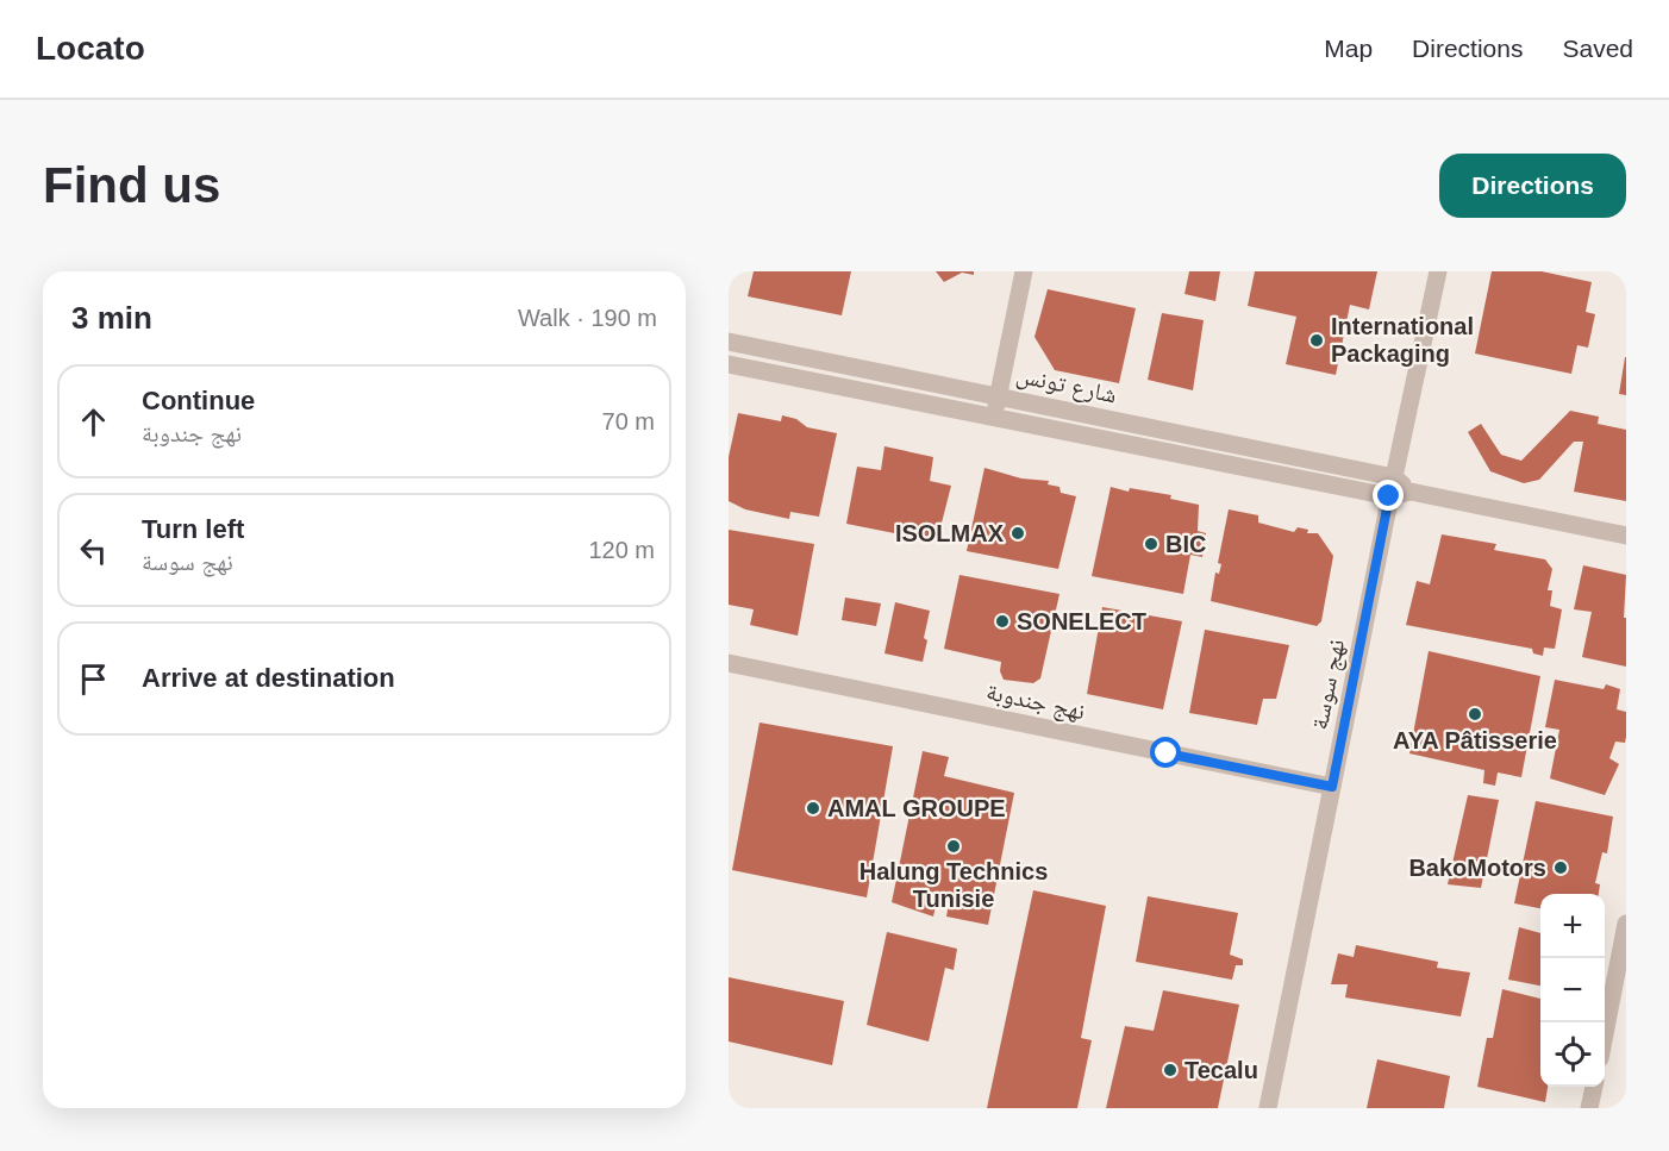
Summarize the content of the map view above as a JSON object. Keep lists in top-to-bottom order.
{
  "streets": {
    "street": ["شارع تونس", "نهج سوسة", "نهج جندوبة"]
  },
  "crossings": [
    ["شارع تونس", "نهج سوسة"],
    ["نهج سوسة", "نهج جندوبة"]
  ],
  "places": [
    "International Packaging",
    "ISOLMAX",
    "BIC",
    "SONELECT",
    "AYA Pâtisserie",
    "AMAL GROUPE",
    "Halung Technics Tunisie",
    "BakoMotors",
    "Tecalu"
  ],
  "page": {
    "header": "Locato",
    "nav": ["Map", "Directions", "Saved"],
    "buttons": "Directions",
    "title": "Find us",
    "heading": ["3 min", "Walk · 190 m"],
    "list": [
      ["Continue", "نهج جندوبة", "70 m"],
      ["Turn left", "نهج سوسة", "120 m"],
      "Arrive at destination"
    ],
    "map_buttons": ["+", "−"]
  }
}
